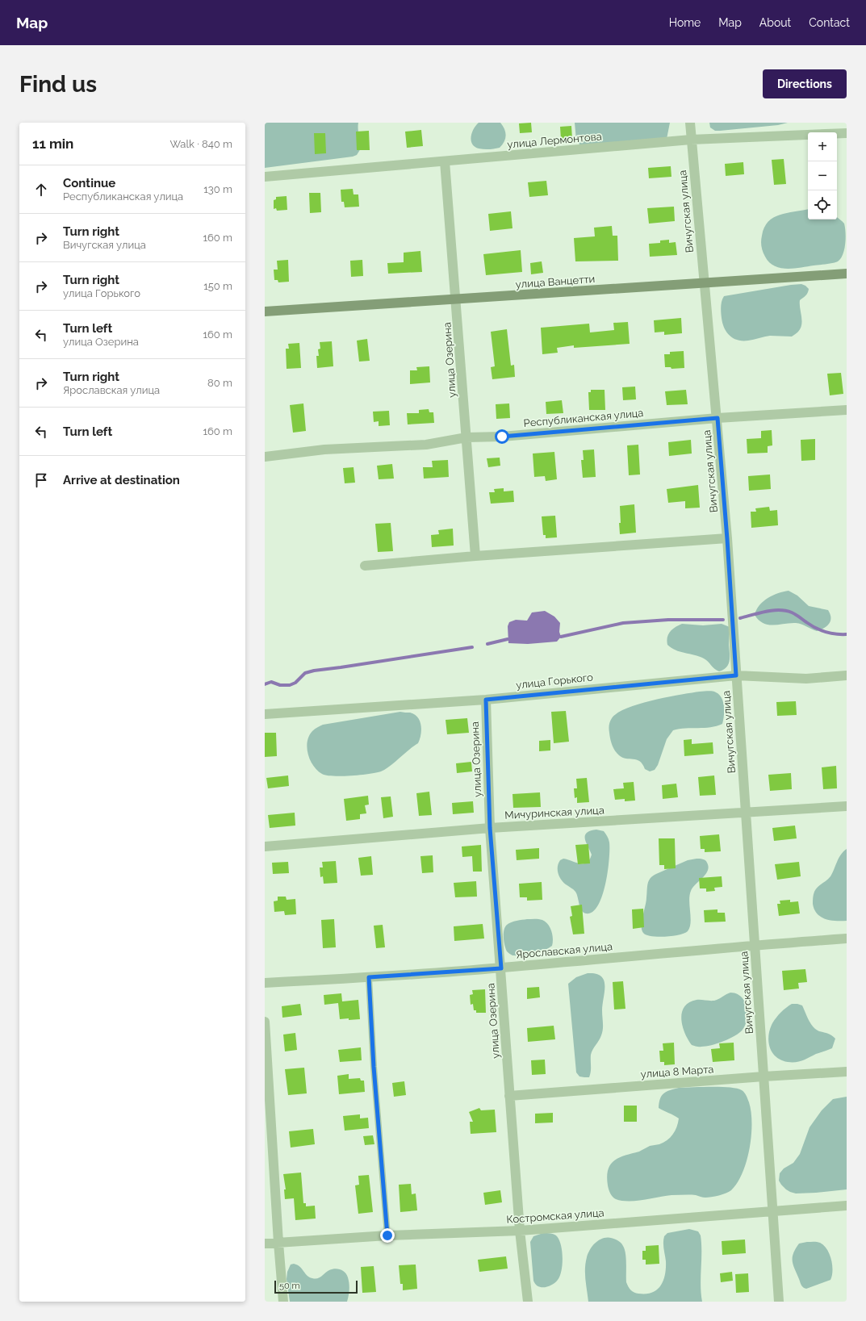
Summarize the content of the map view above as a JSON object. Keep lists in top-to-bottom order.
{
  "streets": {
    "street": [
      "улица Лермонтова",
      "Вичугская улица",
      "улица Ванцетти",
      "улица Озерина",
      "Республиканская улица",
      "улица Горького",
      "Мичуринская улица",
      "Ярославская улица",
      "улица 8 Марта",
      "Костромская улица"
    ]
  },
  "crossings": [
    ["улица Лермонтова", "Вичугская улица"],
    ["улица Лермонтова", "улица Озерина"],
    ["Вичугская улица", "улица Ванцетти"],
    ["Вичугская улица", "Республиканская улица"],
    ["Вичугская улица", "улица Горького"],
    ["Вичугская улица", "Мичуринская улица"],
    ["Вичугская улица", "Ярославская улица"],
    ["Вичугская улица", "улица 8 Марта"],
    ["Вичугская улица", "Костромская улица"],
    ["улица Ванцетти", "улица Озерина"],
    ["улица Озерина", "Республиканская улица"],
    ["улица Озерина", "улица Горького"],
    ["улица Озерина", "Мичуринская улица"],
    ["улица Озерина", "Ярославская улица"],
    ["улица Озерина", "улица 8 Марта"],
    ["улица Озерина", "Костромская улица"]
  ],
  "scale_bar": "50 m",
  "page": {
    "header": "Map",
    "nav": [
      "Home",
      "Map",
      "About",
      "Contact"
    ],
    "buttons": "Directions",
    "title": "Find us",
    "heading": ["11 min", "Walk · 840 m"],
    "map_buttons": ["+", "−"],
    "list": [
      ["Continue", "Республиканская улица", "130 m"],
      ["Turn right", "Вичугская улица", "160 m"],
      ["Turn right", "улица Горького", "150 m"],
      ["Turn left", "улица Озерина", "160 m"],
      ["Turn right", "Ярославская улица", "80 m"],
      ["Turn left", "160 m"],
      "Arrive at destination"
    ],
    "scale": "50 m"
  }
}
